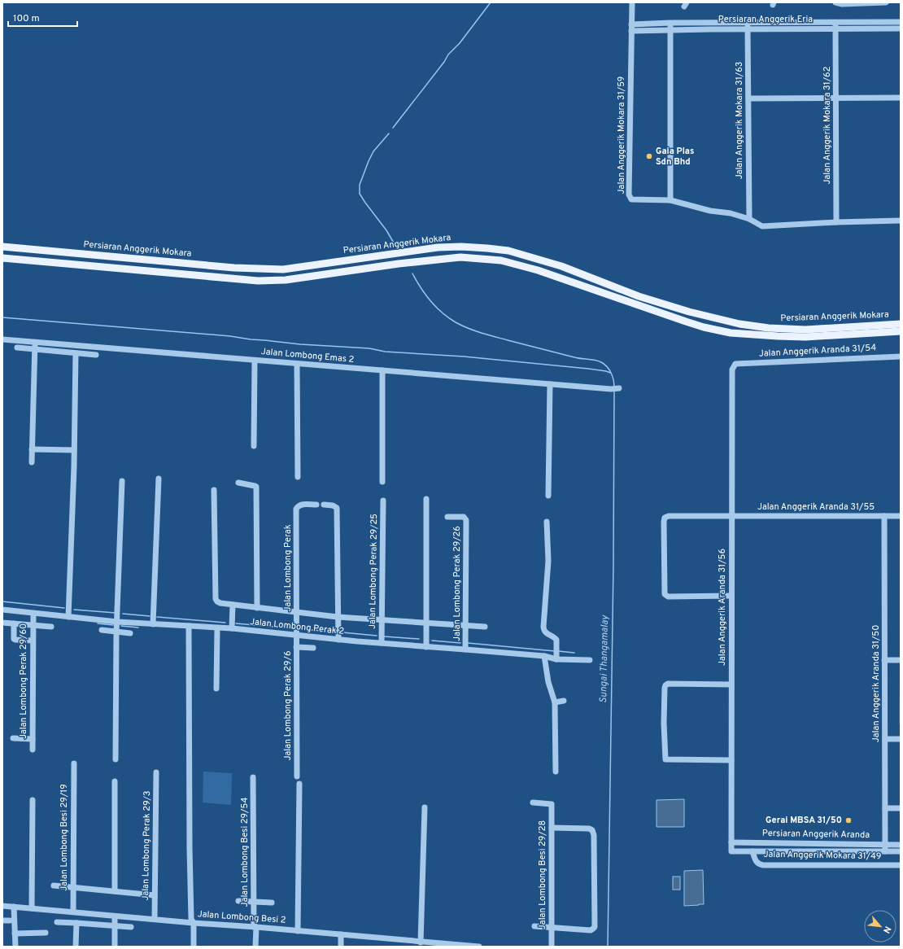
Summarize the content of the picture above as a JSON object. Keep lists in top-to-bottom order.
{
  "streets": {
    "main road": ["Persiaran Anggerik Mokara"],
    "street": [
      "Persiaran Anggerik Eria",
      "Jalan Anggerik Mokara 31/63",
      "Jalan Anggerik Mokara 31/62",
      "Jalan Anggerik Mokara 31/59",
      "Jalan Anggerik Aranda 31/54",
      "Jalan Lombong Emas 2",
      "Jalan Anggerik Aranda 31/55",
      "Jalan Lombong Perak",
      "Jalan Lombong Perak 29/25",
      "Jalan Lombong Perak 29/26",
      "Jalan Anggerik Aranda 31/56",
      "Jalan Lombong Perak 2",
      "Jalan Lombong Perak 29/60",
      "Jalan Anggerik Aranda 31/50",
      "Jalan Lombong Perak 29/6",
      "Persiaran Anggerik Aranda",
      "Jalan Lombong Besi 29/19",
      "Jalan Lombong Perak 29/3",
      "Jalan Lombong Besi 29/54",
      "Jalan Anggerik Mokara 31/49",
      "Jalan Lombong Besi 29/28",
      "Jalan Lombong Besi 2"
    ]
  },
  "crossings": [
    ["Persiaran Anggerik Eria", "Jalan Anggerik Mokara 31/63"],
    ["Persiaran Anggerik Eria", "Jalan Anggerik Mokara 31/62"],
    ["Persiaran Anggerik Eria", "Jalan Anggerik Mokara 31/59"],
    ["Jalan Anggerik Mokara 31/63", "Jalan Anggerik Mokara 31/59"],
    ["Jalan Anggerik Mokara 31/62", "Jalan Anggerik Mokara 31/59"],
    ["Jalan Anggerik Aranda 31/54", "Jalan Anggerik Aranda 31/56"],
    ["Jalan Anggerik Aranda 31/55", "Jalan Anggerik Aranda 31/56"],
    ["Jalan Anggerik Aranda 31/55", "Jalan Anggerik Aranda 31/50"],
    ["Jalan Lombong Perak", "Jalan Lombong Perak 2"],
    ["Jalan Lombong Perak", "Jalan Lombong Perak 29/6"],
    ["Jalan Lombong Perak 29/25", "Jalan Lombong Perak 2"],
    ["Jalan Lombong Perak 29/26", "Jalan Lombong Perak 2"],
    ["Jalan Anggerik Aranda 31/56", "Persiaran Anggerik Aranda"],
    ["Jalan Lombong Perak 2", "Jalan Lombong Perak 29/60"],
    ["Jalan Lombong Perak 2", "Jalan Lombong Perak 29/6"],
    ["Jalan Anggerik Aranda 31/50", "Persiaran Anggerik Aranda"],
    ["Persiaran Anggerik Aranda", "Jalan Anggerik Mokara 31/49"],
    ["Jalan Lombong Besi 29/19", "Jalan Lombong Besi 2"],
    ["Jalan Lombong Perak 29/3", "Jalan Lombong Besi 2"],
    ["Jalan Lombong Besi 29/54", "Jalan Lombong Besi 2"]
  ],
  "water": ["Sungai Thangamalay"],
  "places": ["Gaia Plas Sdn Bhd", "Gerai MBSA 31/50"],
  "scale_bar": "100 m",
  "north": "bottom right"
}
